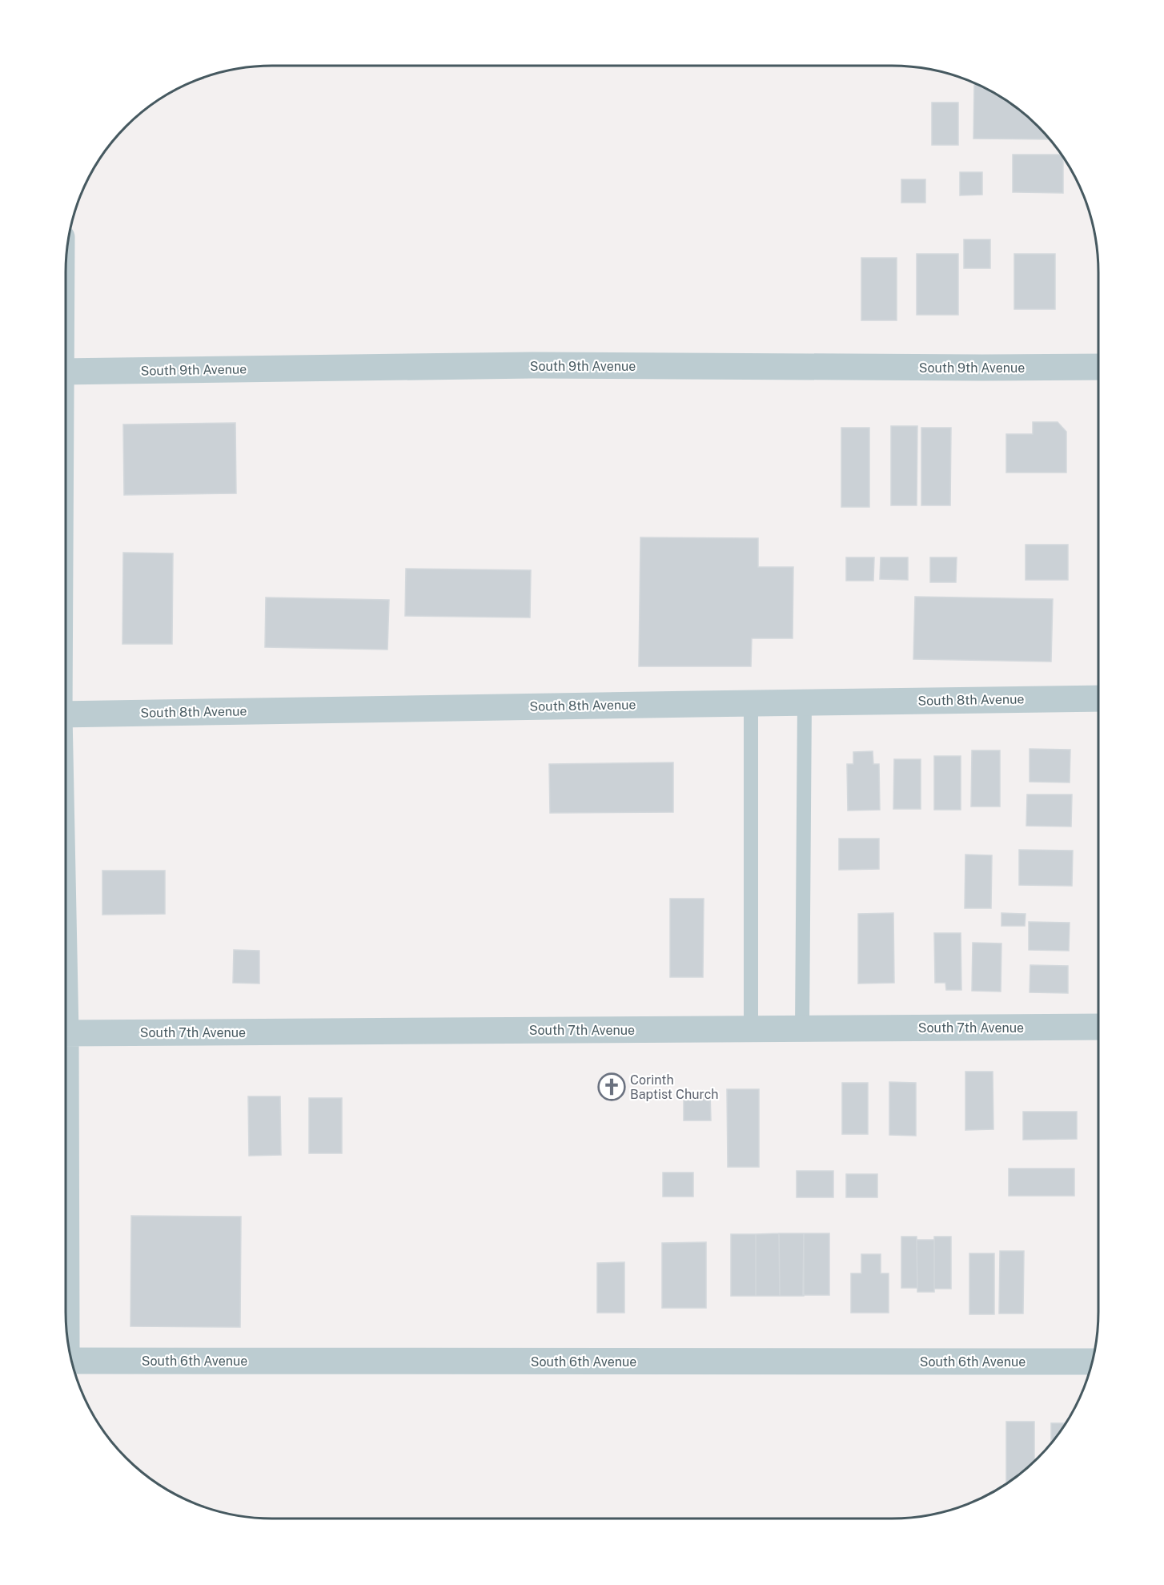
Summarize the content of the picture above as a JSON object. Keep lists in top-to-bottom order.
{
  "streets": {
    "street": [
      "South 9th Avenue",
      "South 8th Avenue",
      "South 7th Avenue",
      "South 6th Avenue"
    ]
  },
  "places": {
    "church": ["Corinth Baptist Church"]
  }
}
